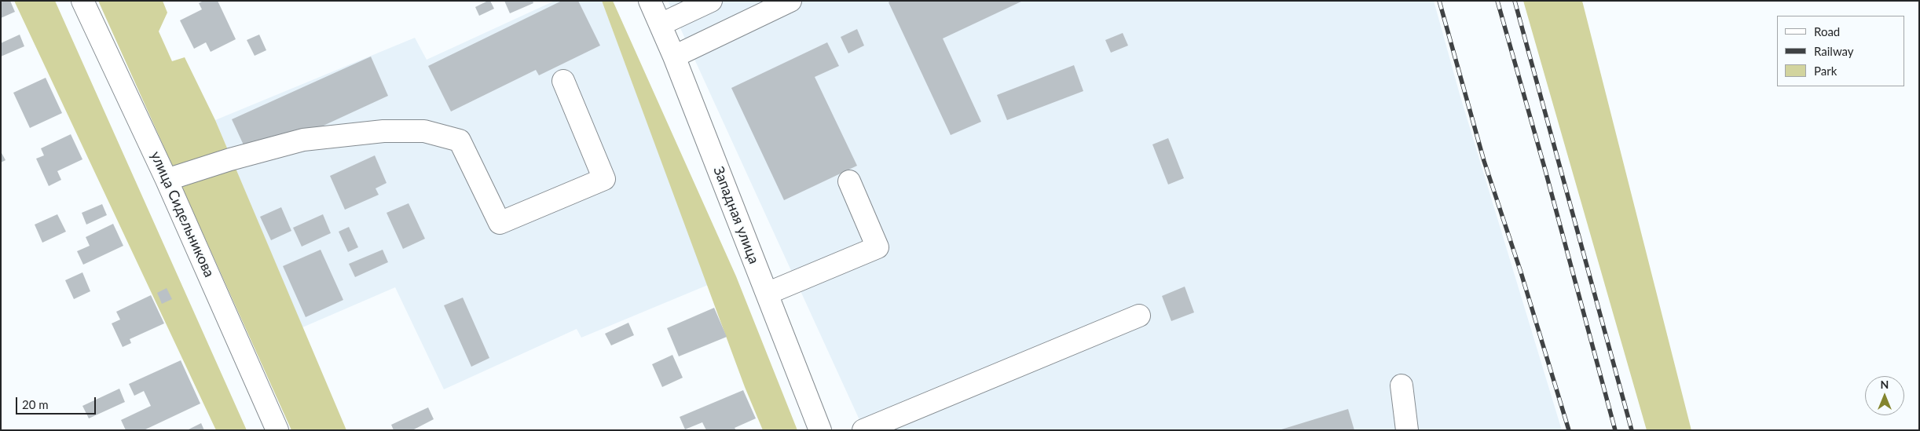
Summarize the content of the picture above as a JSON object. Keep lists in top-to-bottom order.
{
  "streets": {
    "street": ["улица Сидельникова", "Западная улица"]
  },
  "legend": ["Road", "Railway", "Park"],
  "scale_bar": "20 m",
  "north": "top"
}
